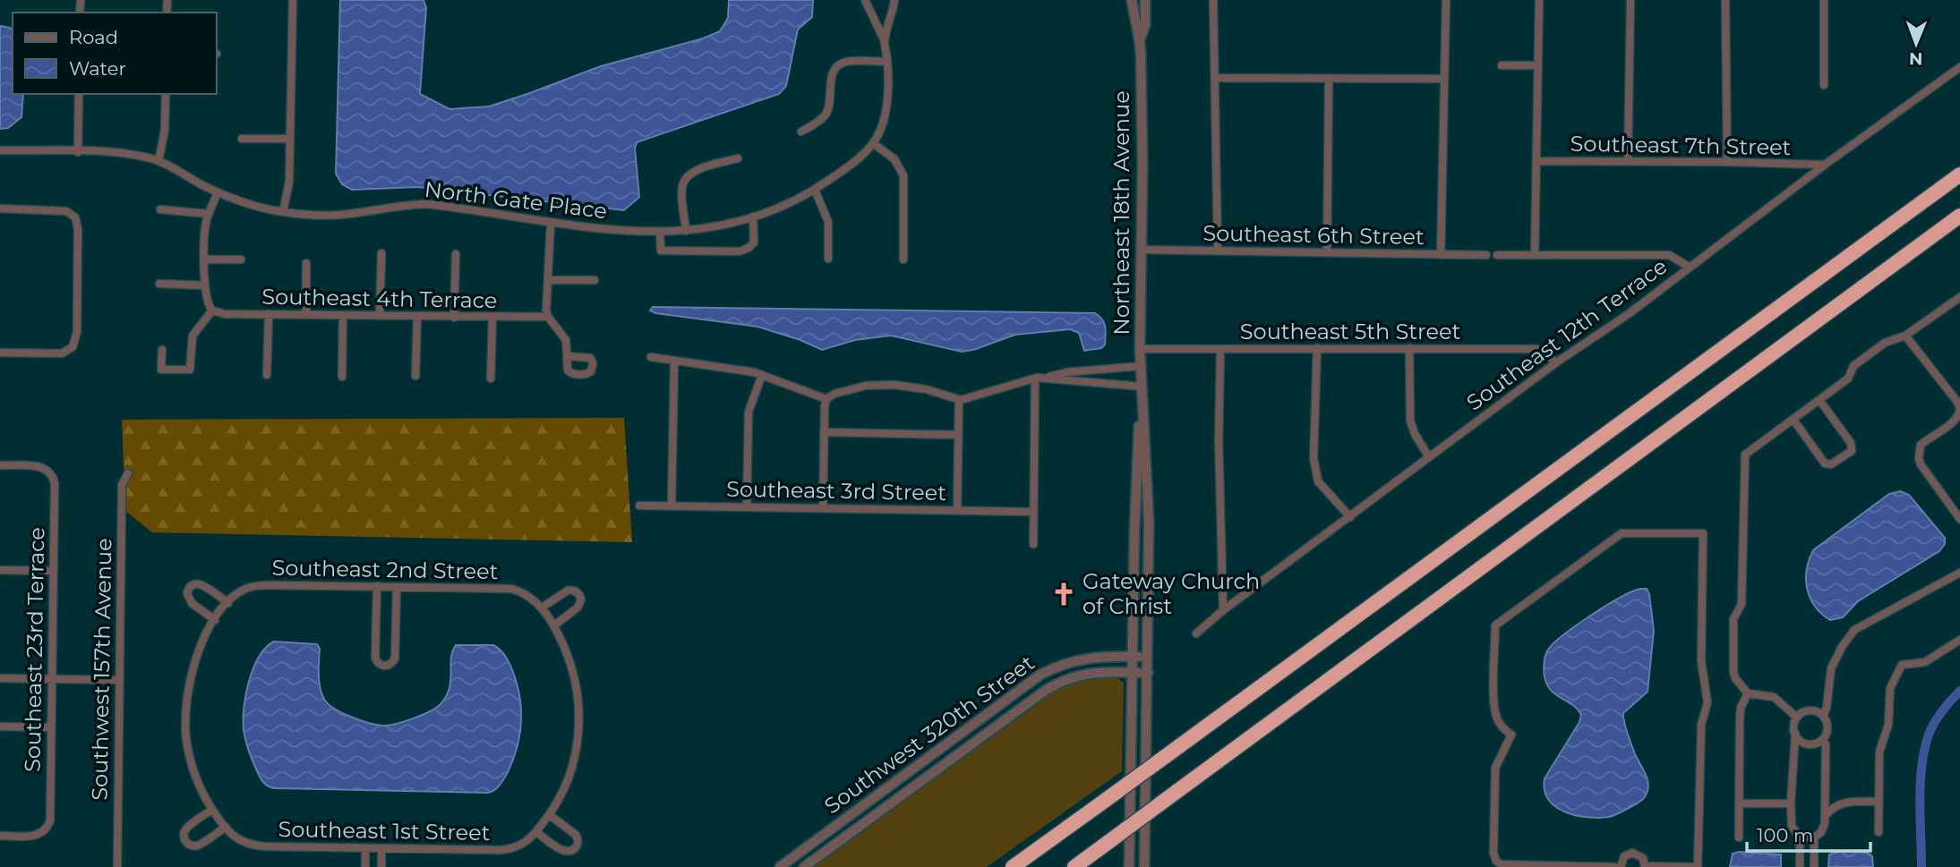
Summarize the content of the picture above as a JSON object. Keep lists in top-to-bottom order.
{
  "streets": {
    "street": [
      "Southeast 7th Street",
      "North Gate Place",
      "Northeast 18th Avenue",
      "Southeast 6th Street",
      "Southeast 4th Terrace",
      "Southeast 5th Street",
      "Southeast 12th Terrace",
      "Southeast 3rd Street",
      "Southeast 2nd Street",
      "Southeast 23rd Terrace",
      "Southwest 157th Avenue",
      "Southwest 320th Street",
      "Southeast 1st Street"
    ]
  },
  "crossings": [
    ["Southeast 7th Street", "Southeast 12th Terrace"],
    ["Northeast 18th Avenue", "Southeast 6th Street"],
    ["Northeast 18th Avenue", "Southeast 5th Street"],
    ["Northeast 18th Avenue", "Southwest 320th Street"],
    ["Southeast 5th Street", "Southeast 12th Terrace"],
    ["Southeast 2nd Street", "Southeast 1st Street"]
  ],
  "places": {
    "church": ["Gateway Church of Christ"]
  },
  "legend": ["Road", "Water"],
  "scale_bar": "100 m",
  "north": "bottom"
}
